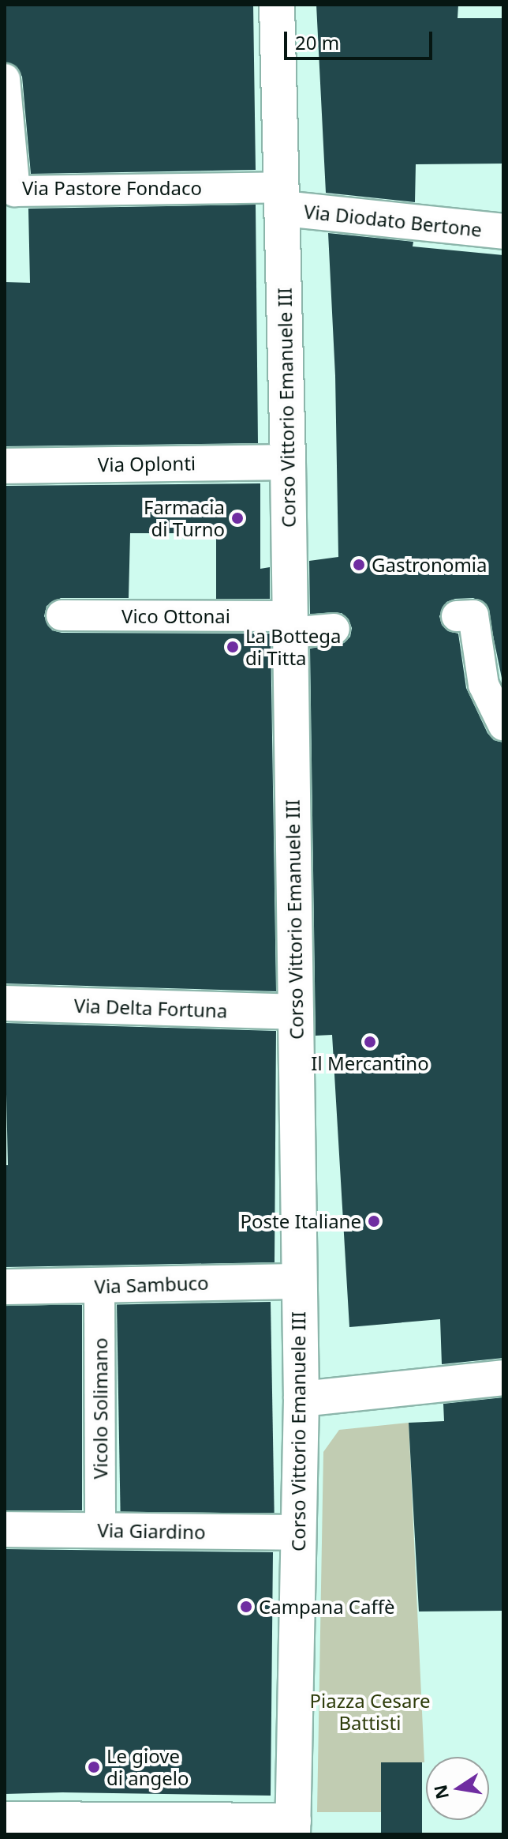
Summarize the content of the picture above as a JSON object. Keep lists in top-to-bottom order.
{
  "streets": {
    "street": [
      "Via Diodato Bertone",
      "Corso Vittorio Emanuele III",
      "Via Oplonti",
      "Via Delta Fortuna",
      "Via Sambuco",
      "Via Giardino"
    ],
    "lane": ["Via Pastore Fondaco", "Vico Ottonai", "Vicolo Solimano"]
  },
  "crossings": [
    ["Via Pastore Fondaco", "Via Diodato Bertone"],
    ["Via Pastore Fondaco", "Corso Vittorio Emanuele III"],
    ["Via Diodato Bertone", "Corso Vittorio Emanuele III"],
    ["Corso Vittorio Emanuele III", "Via Oplonti"],
    ["Corso Vittorio Emanuele III", "Vico Ottonai"],
    ["Corso Vittorio Emanuele III", "Via Delta Fortuna"],
    ["Corso Vittorio Emanuele III", "Via Sambuco"],
    ["Corso Vittorio Emanuele III", "Via Giardino"],
    ["Via Sambuco", "Vicolo Solimano"],
    ["Vicolo Solimano", "Via Giardino"]
  ],
  "parks": ["Piazza Cesare Battisti"],
  "places": [
    "Farmacia di Turno",
    "Gastronomia",
    "La Bottega di Titta",
    "Il Mercantino",
    "Poste Italiane",
    "Campana Caffè",
    "Le giove di angelo"
  ],
  "scale_bar": "20 m",
  "north": "left"
}
